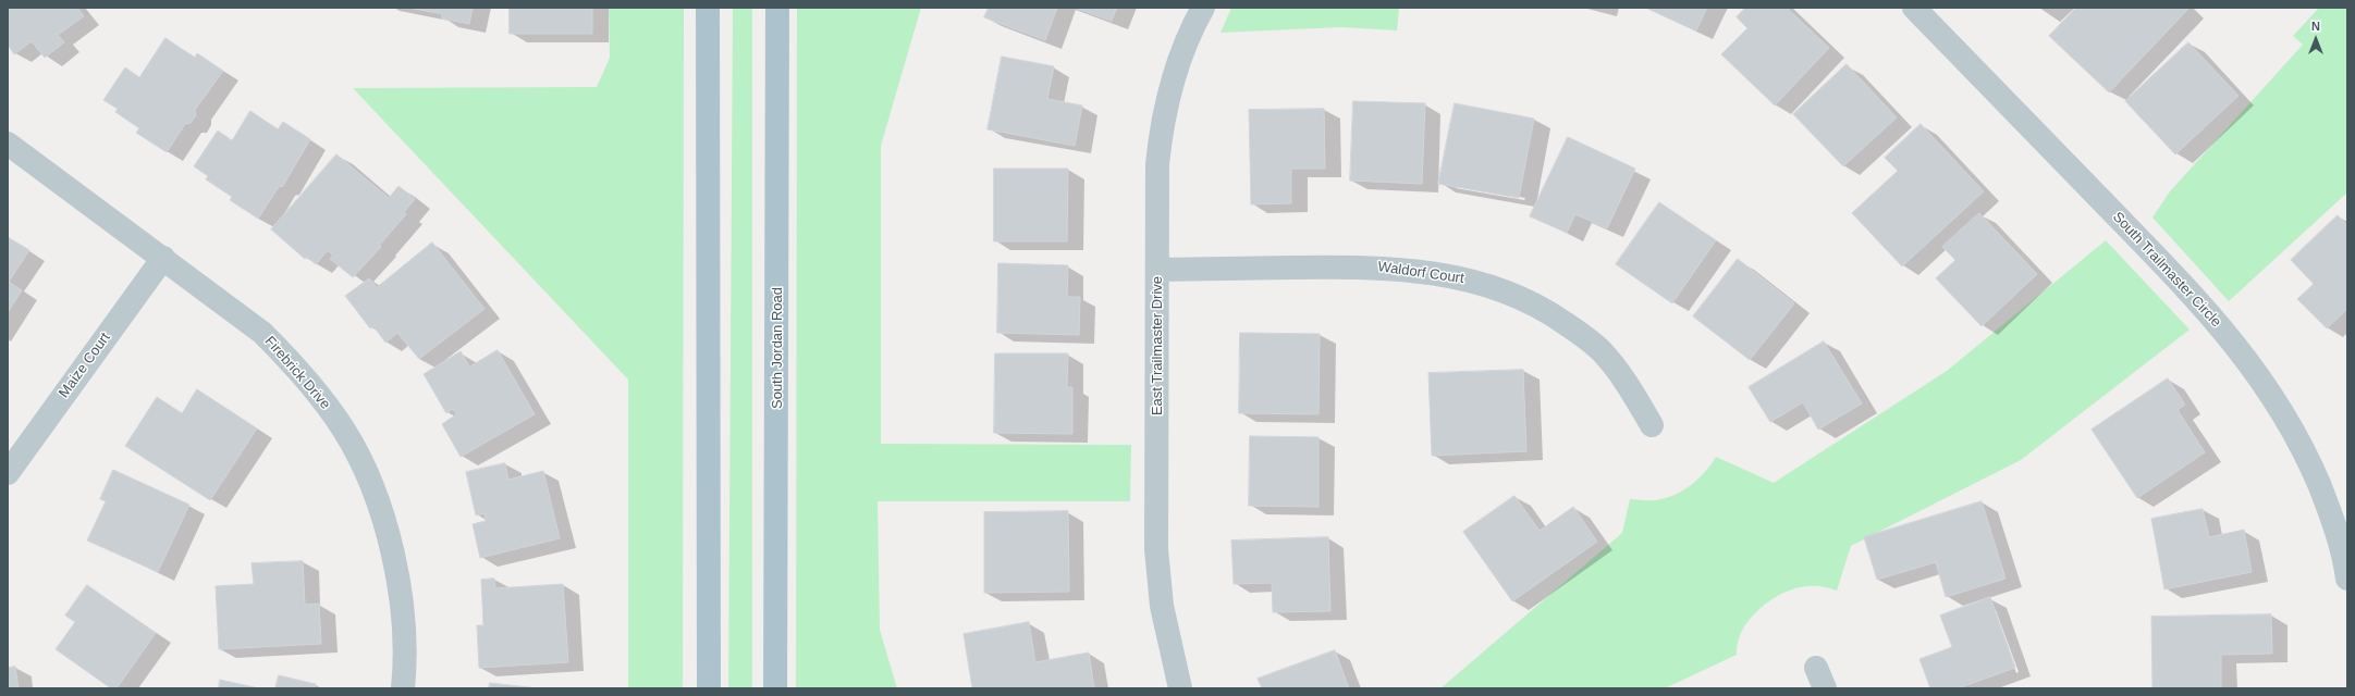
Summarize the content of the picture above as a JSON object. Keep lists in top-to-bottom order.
{
  "streets": {
    "main road": ["South Jordan Road"],
    "street": [
      "South Trailmaster Circle",
      "Waldorf Court",
      "East Trailmaster Drive",
      "Maize Court",
      "Firebrick Drive"
    ]
  },
  "crossings": [
    ["Waldorf Court", "East Trailmaster Drive"],
    ["Maize Court", "Firebrick Drive"]
  ],
  "north": "top"
}
